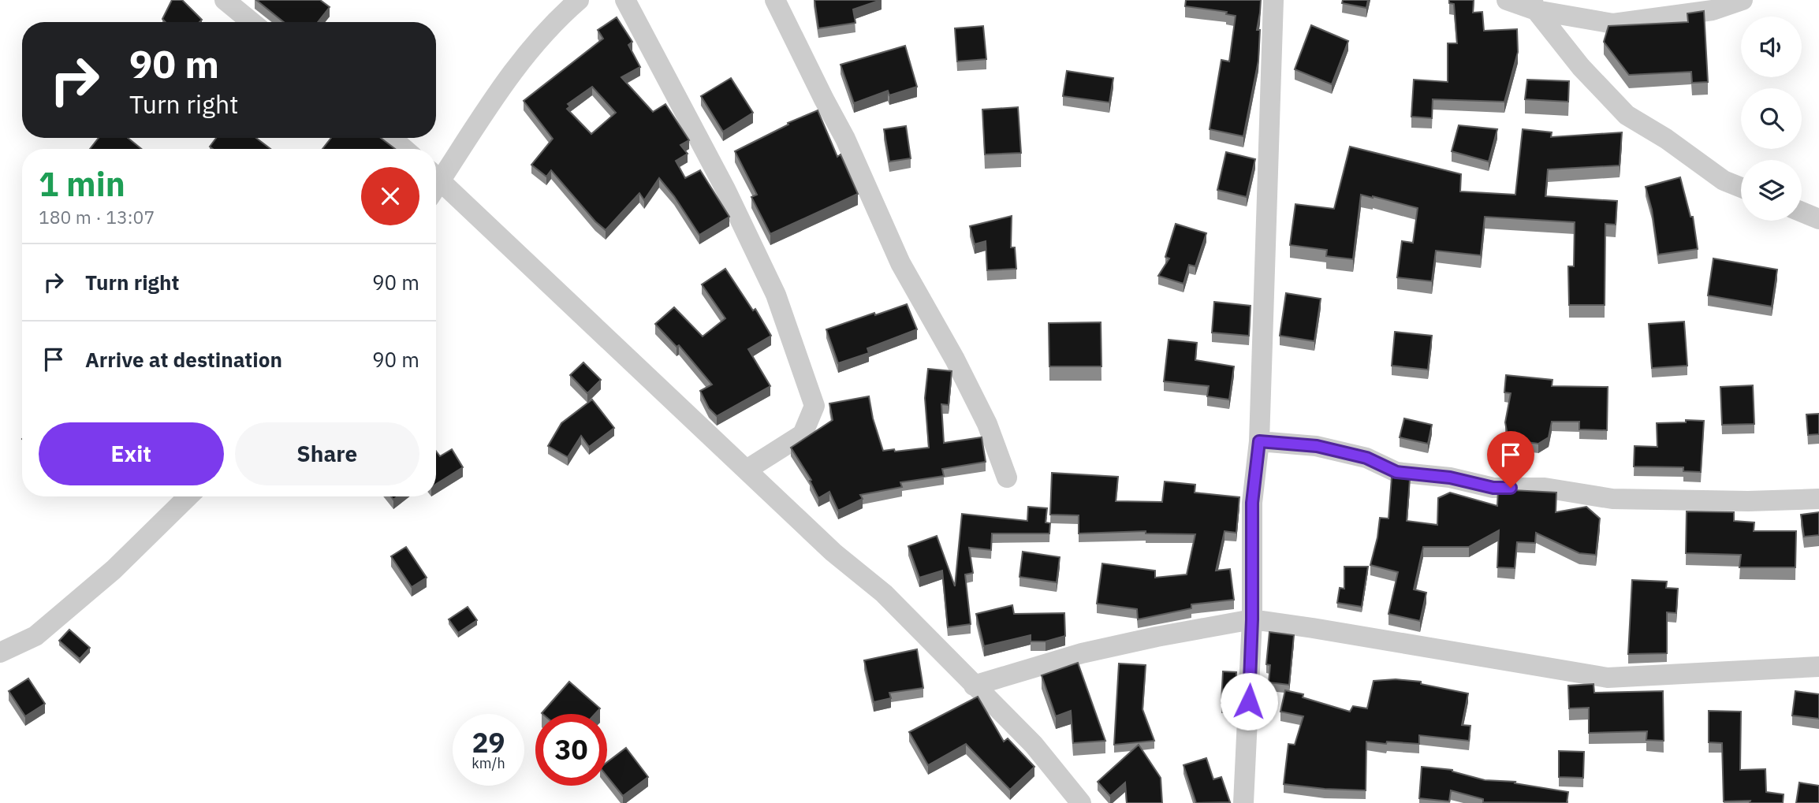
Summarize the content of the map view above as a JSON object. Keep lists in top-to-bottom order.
{
  "page": {
    "turn": ["90 m", "Turn right"],
    "heading": ["1 min", "180 m · 13:07"],
    "list": [
      {
        "name": "Turn right",
        "value": "90 m"
      },
      {
        "name": "Arrive at destination",
        "value": "90 m"
      }
    ],
    "buttons": ["Exit", "Share"],
    "speed": "29 km/h",
    "limit": "30"
  }
}
